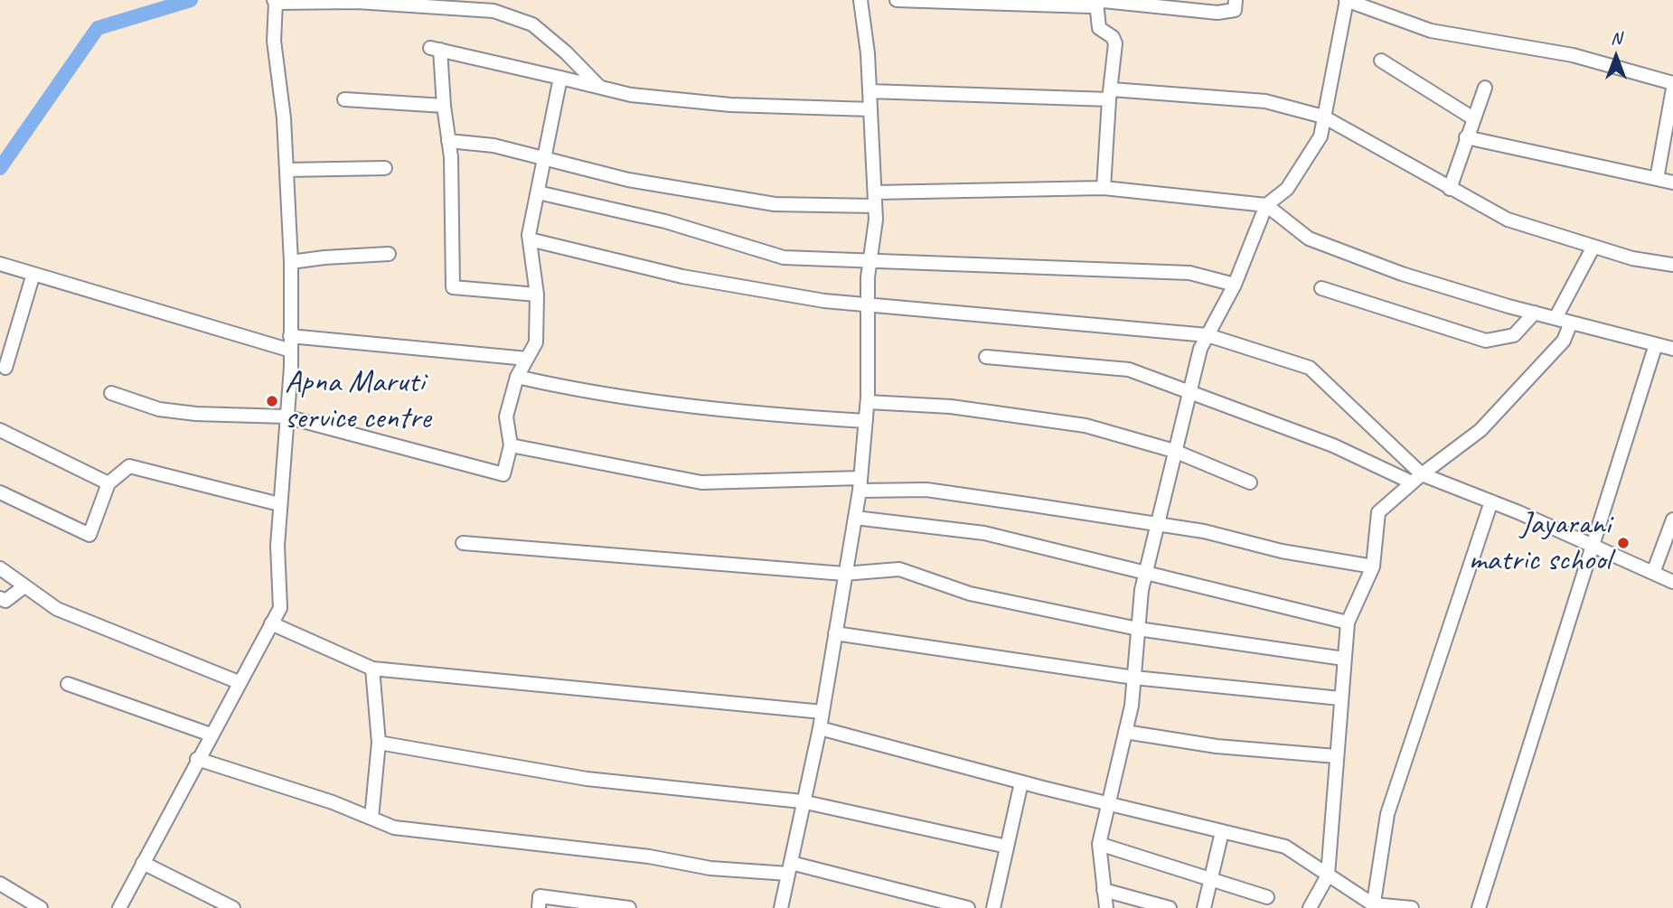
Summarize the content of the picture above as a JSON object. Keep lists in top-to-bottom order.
{
  "places": ["Apna Maruti service centre", "Jayarani matric school"],
  "north": "top"
}
